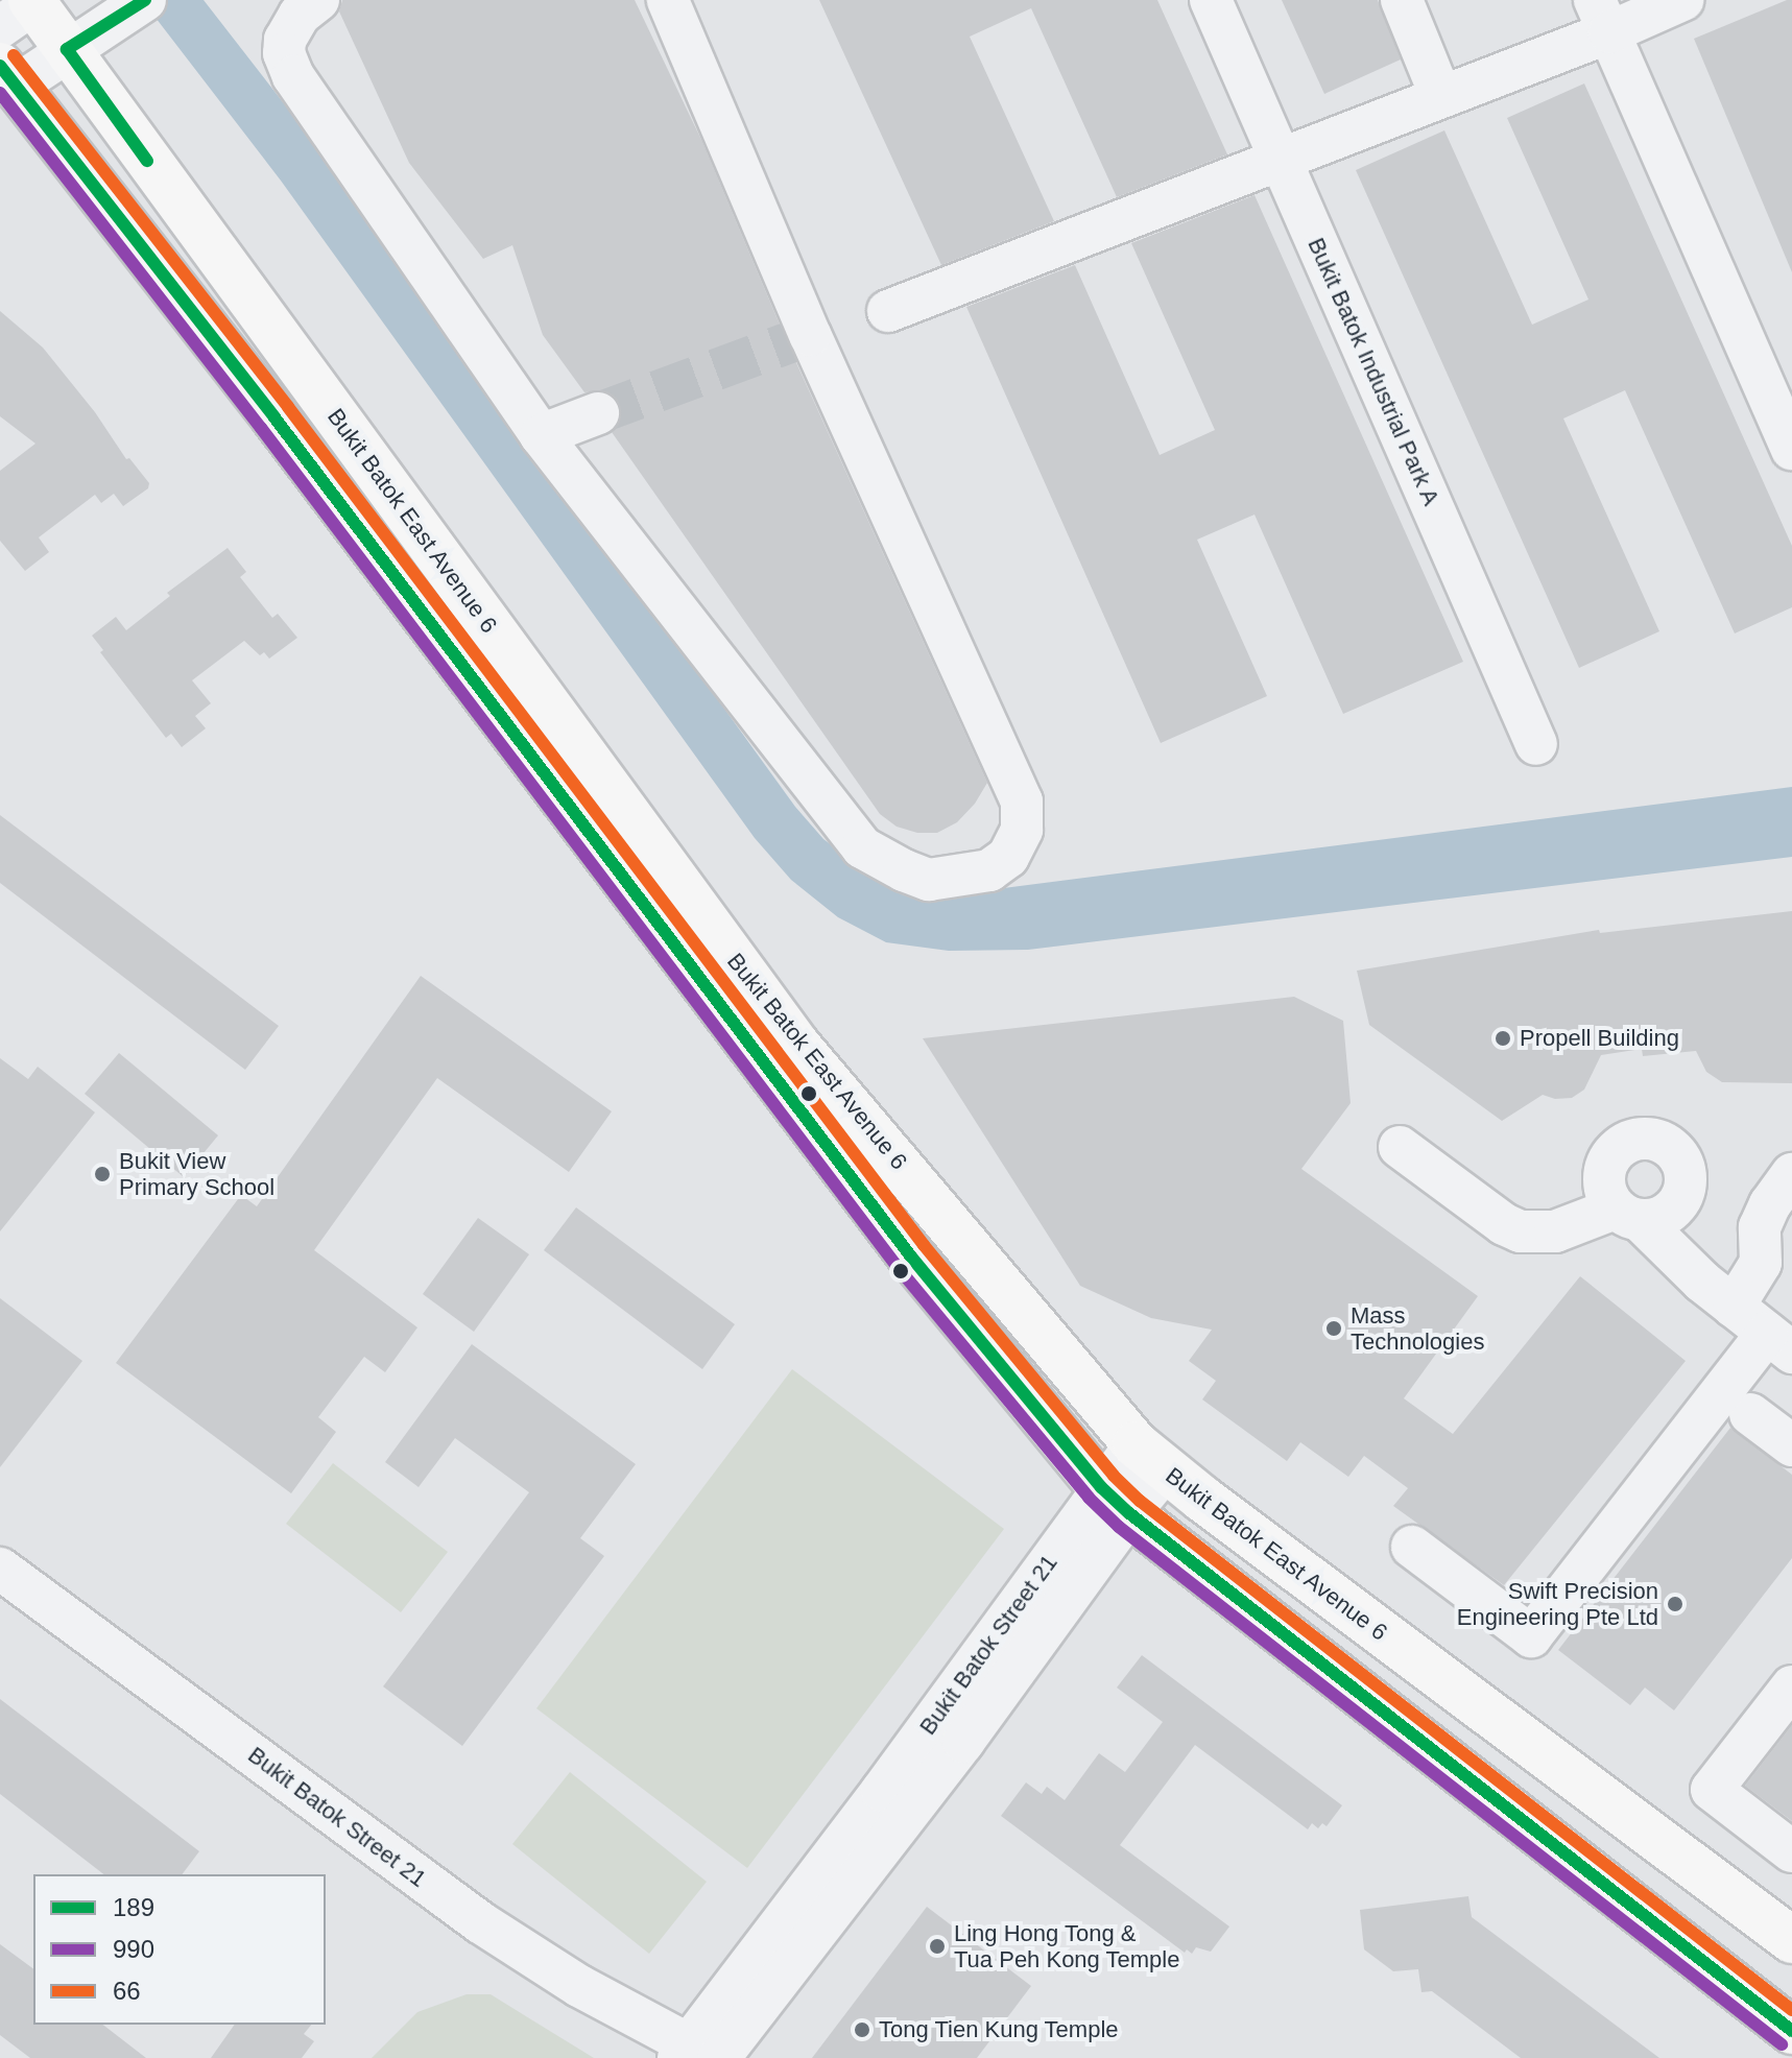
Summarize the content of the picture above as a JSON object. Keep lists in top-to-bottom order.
{
  "streets": {
    "main road": ["Bukit Batok East Avenue 6"],
    "street": ["Bukit Batok Industrial Park A", "Bukit Batok Street 21"]
  },
  "crossings": [
    ["Bukit Batok East Avenue 6", "Bukit Batok Street 21"]
  ],
  "places": [
    "Propell Building",
    "Bukit View Primary School",
    "Mass Technologies",
    "Swift Precision Engineering Pte Ltd",
    "Ling Hong Tong & Tua Peh Kong Temple",
    "Tong Tien Kung Temple"
  ],
  "lines": ["transit line 189", "transit line 66", "transit line 990"],
  "legend": ["189", "990", "66"]
}
